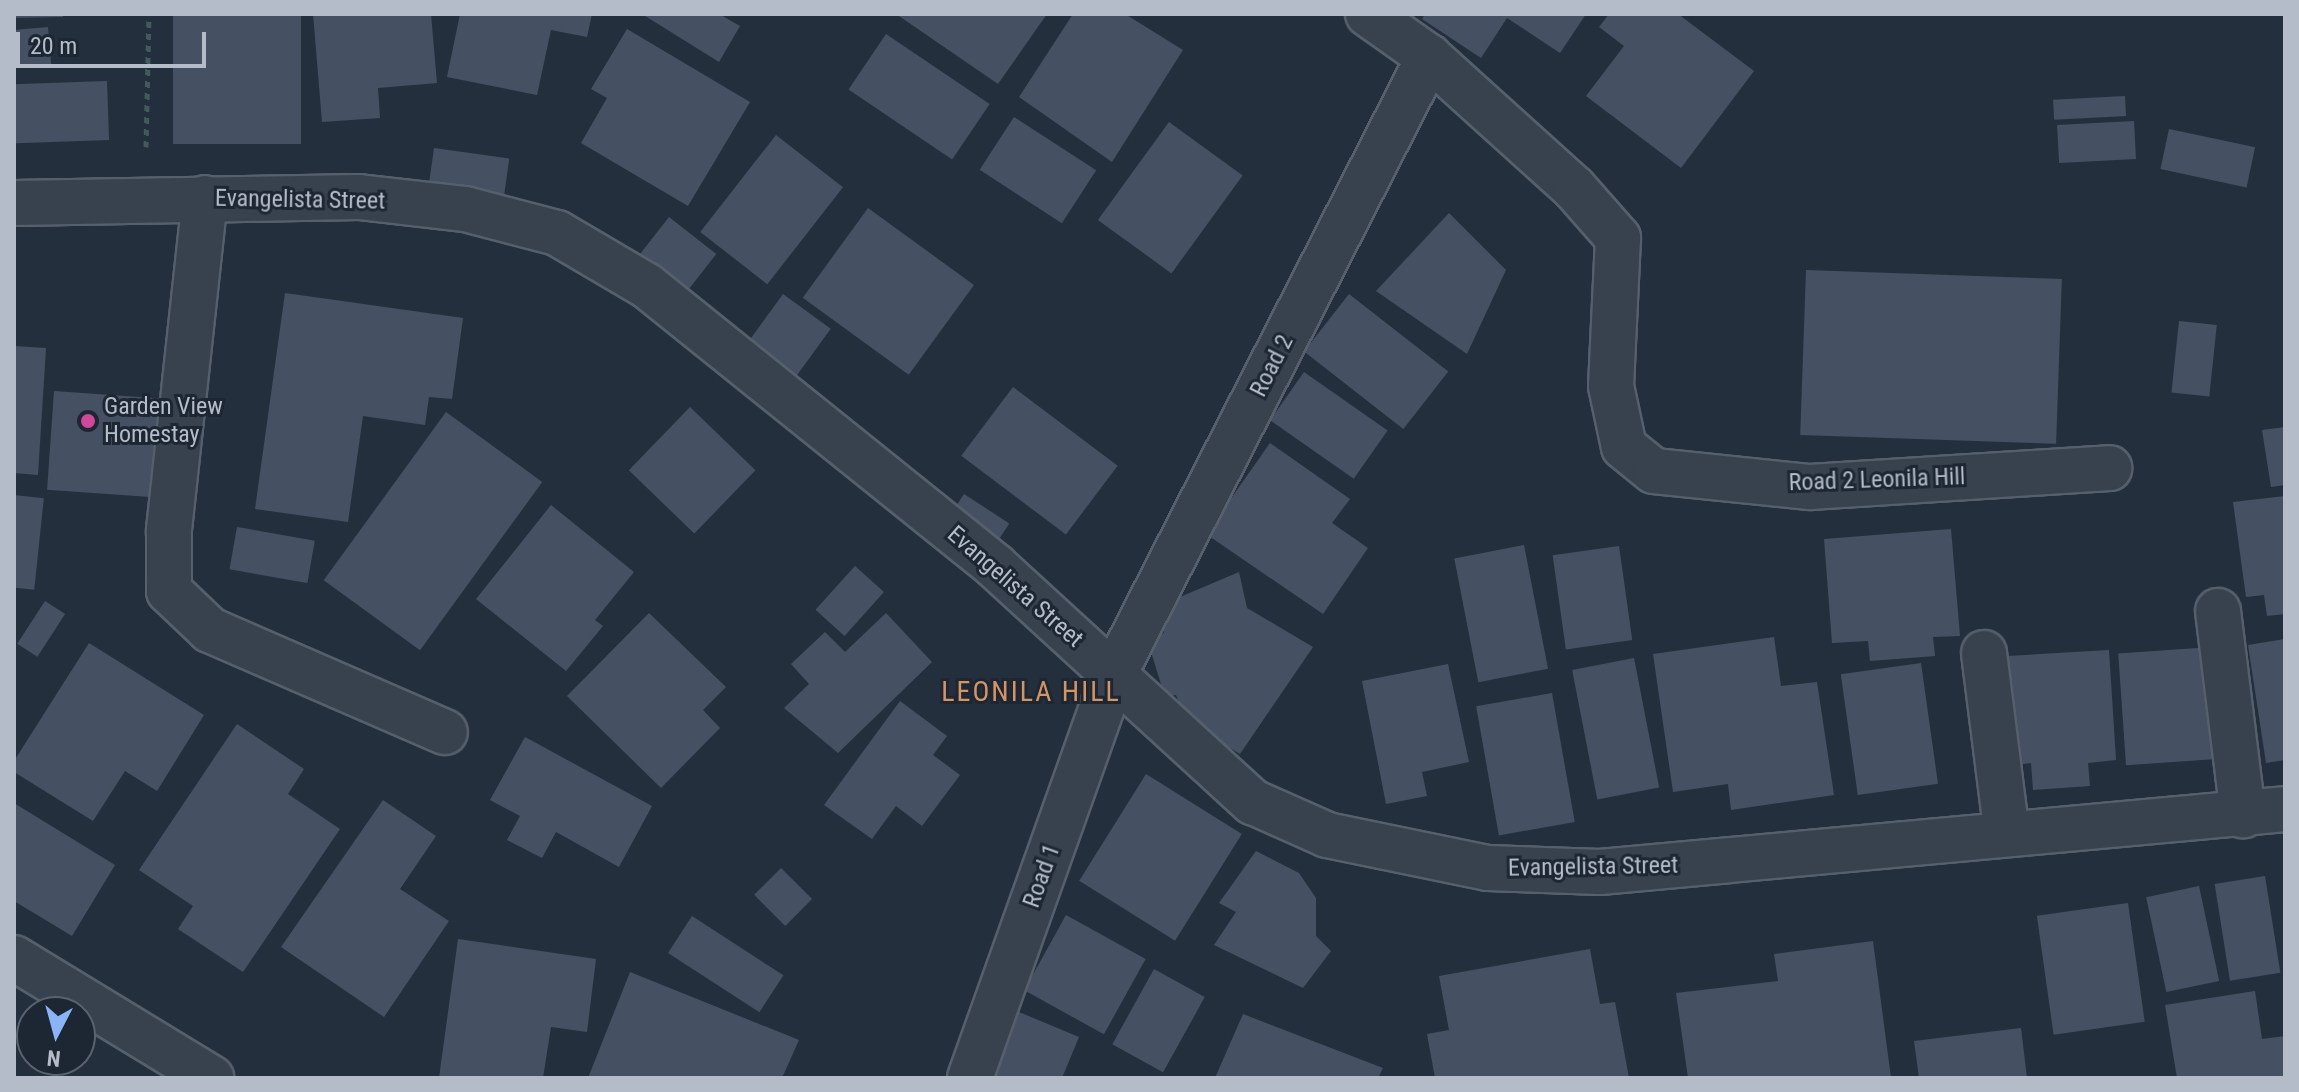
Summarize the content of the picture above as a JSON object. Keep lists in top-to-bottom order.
{
  "streets": {
    "street": [
      "Evangelista Street",
      "Road 2",
      "Road 2 Leonila Hill",
      "Road 1"
    ]
  },
  "crossings": [
    ["Evangelista Street", "Road 2"],
    ["Evangelista Street", "Road 1"],
    ["Road 2", "Road 2 Leonila Hill"],
    ["Road 2", "Road 1"]
  ],
  "districts": ["LEONILA HILL"],
  "places": ["Garden View Homestay"],
  "scale_bar": "20 m",
  "north": "bottom"
}
